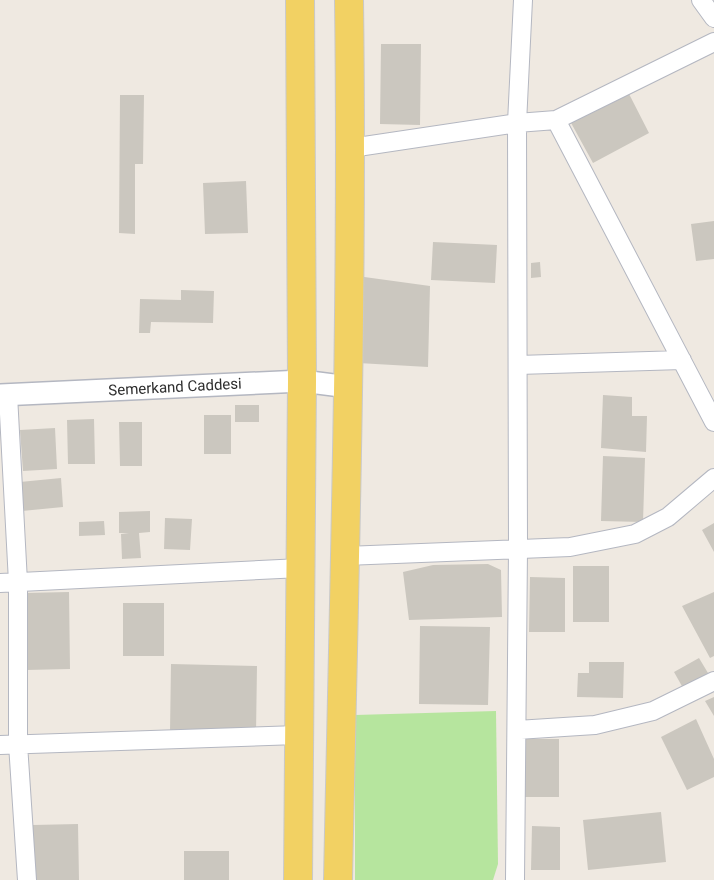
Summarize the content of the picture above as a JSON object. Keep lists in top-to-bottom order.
{
  "streets": {
    "street": ["Semerkand Caddesi"]
  }
}
